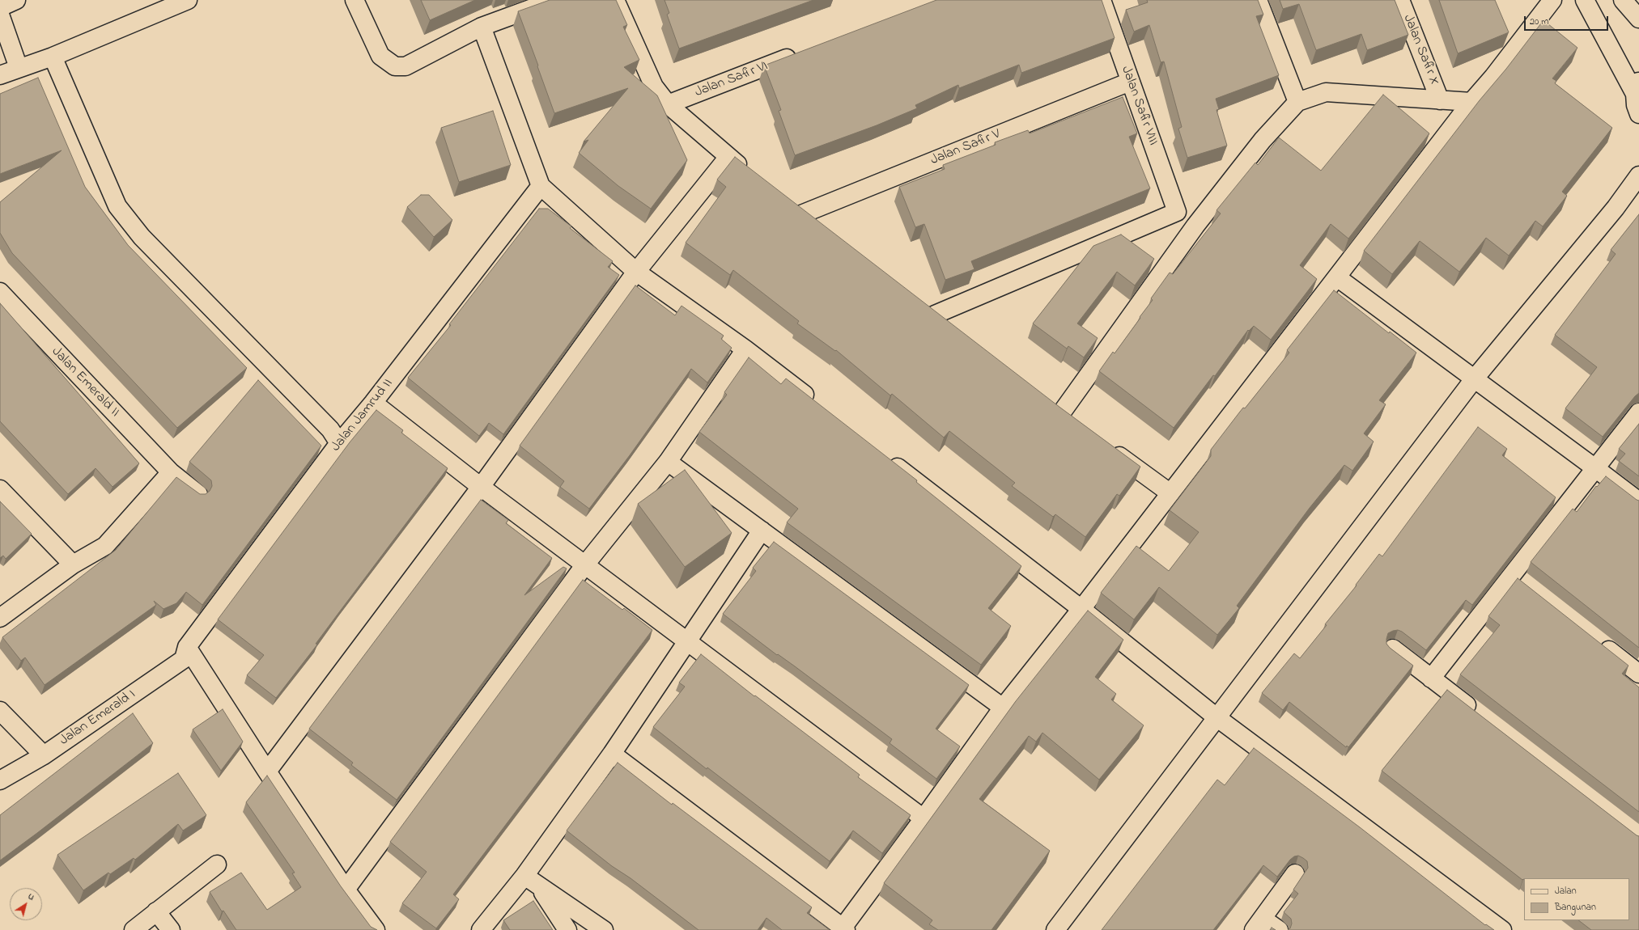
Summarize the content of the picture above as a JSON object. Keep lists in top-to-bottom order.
{
  "streets": {
    "street": [
      "Jalan Safir X",
      "Jalan Safir VI",
      "Jalan Safir VIII",
      "Jalan Safir V",
      "Jalan Emerald II",
      "Jalan Jamrud II",
      "Jalan Emerald I"
    ]
  },
  "crossings": [
    ["Jalan Safir VIII", "Jalan Safir V"],
    ["Jalan Jamrud II", "Jalan Emerald I"]
  ],
  "legend": ["Jalan", "Bangunan"],
  "scale_bar": "20 m",
  "north": "top right"
}
